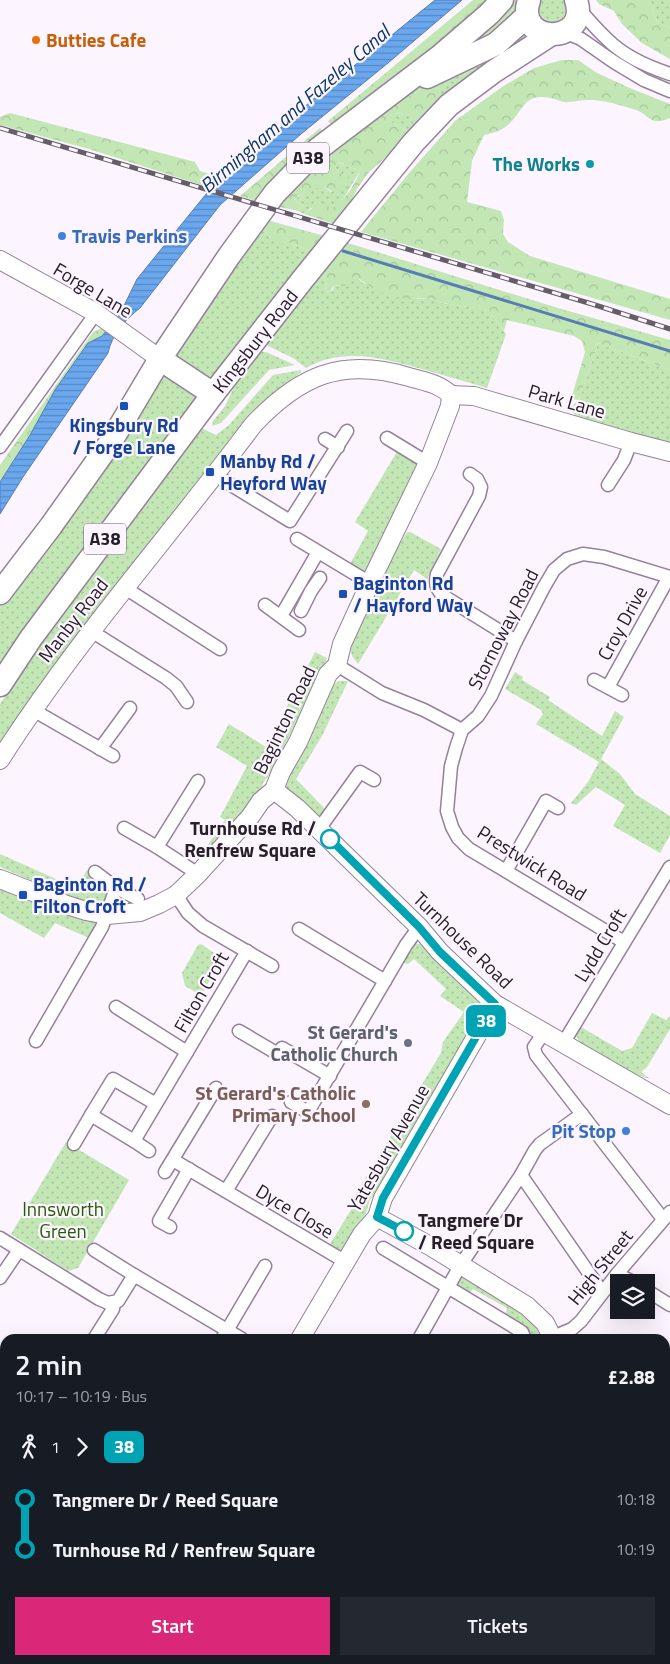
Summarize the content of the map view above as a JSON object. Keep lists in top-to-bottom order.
{
  "streets": {
    "highway": ["A38", "Kingsbury Road"],
    "street": [
      "Forge Lane",
      "Park Lane",
      "Manby Road",
      "Croy Drive",
      "Stornoway Road",
      "Baginton Road",
      "Prestwick Road",
      "Turnhouse Road",
      "Lydd Croft",
      "Filton Croft",
      "Yatesbury Avenue",
      "Dyce Close",
      "High Street"
    ]
  },
  "crossings": [
    ["A38", "Forge Lane"],
    ["A38", "Kingsbury Road"],
    ["Park Lane", "Manby Road"],
    ["Park Lane", "Baginton Road"],
    ["Manby Road", "Baginton Road"],
    ["Croy Drive", "Stornoway Road"],
    ["Stornoway Road", "Prestwick Road"],
    ["Baginton Road", "Turnhouse Road"],
    ["Baginton Road", "Filton Croft"],
    ["Prestwick Road", "Lydd Croft"],
    ["Turnhouse Road", "Lydd Croft"],
    ["Turnhouse Road", "Yatesbury Avenue"],
    ["Yatesbury Avenue", "Dyce Close"]
  ],
  "water": ["Birmingham and Fazeley Canal"],
  "parks": ["Innsworth Green"],
  "places": {
    "other": [
      "Butties Cafe",
      "The Works",
      "Travis Perkins",
      "Turnhouse Rd / Renfrew Square",
      "St Gerard's Catholic Church",
      "St Gerard's Catholic Primary School",
      "Pit Stop",
      "Tangmere Dr / Reed Square"
    ],
    "transit": [
      "Kingsbury Rd / Forge Lane",
      "Manby Rd / Heyford Way",
      "Baginton Rd / Hayford Way",
      "Baginton Rd / Filton Croft"
    ]
  },
  "lines": ["bus line 38"],
  "page": {
    "on_map": "38",
    "heading": ["2 min", "10:17 – 10:19 · Bus", "£2.88"],
    "legs": ["1", "38"],
    "list": [
      {
        "name": "Tangmere Dr / Reed Square",
        "value": "10:18"
      },
      {
        "name": "Turnhouse Rd / Renfrew Square",
        "value": "10:19"
      }
    ],
    "buttons": ["Start", "Tickets"]
  }
}
